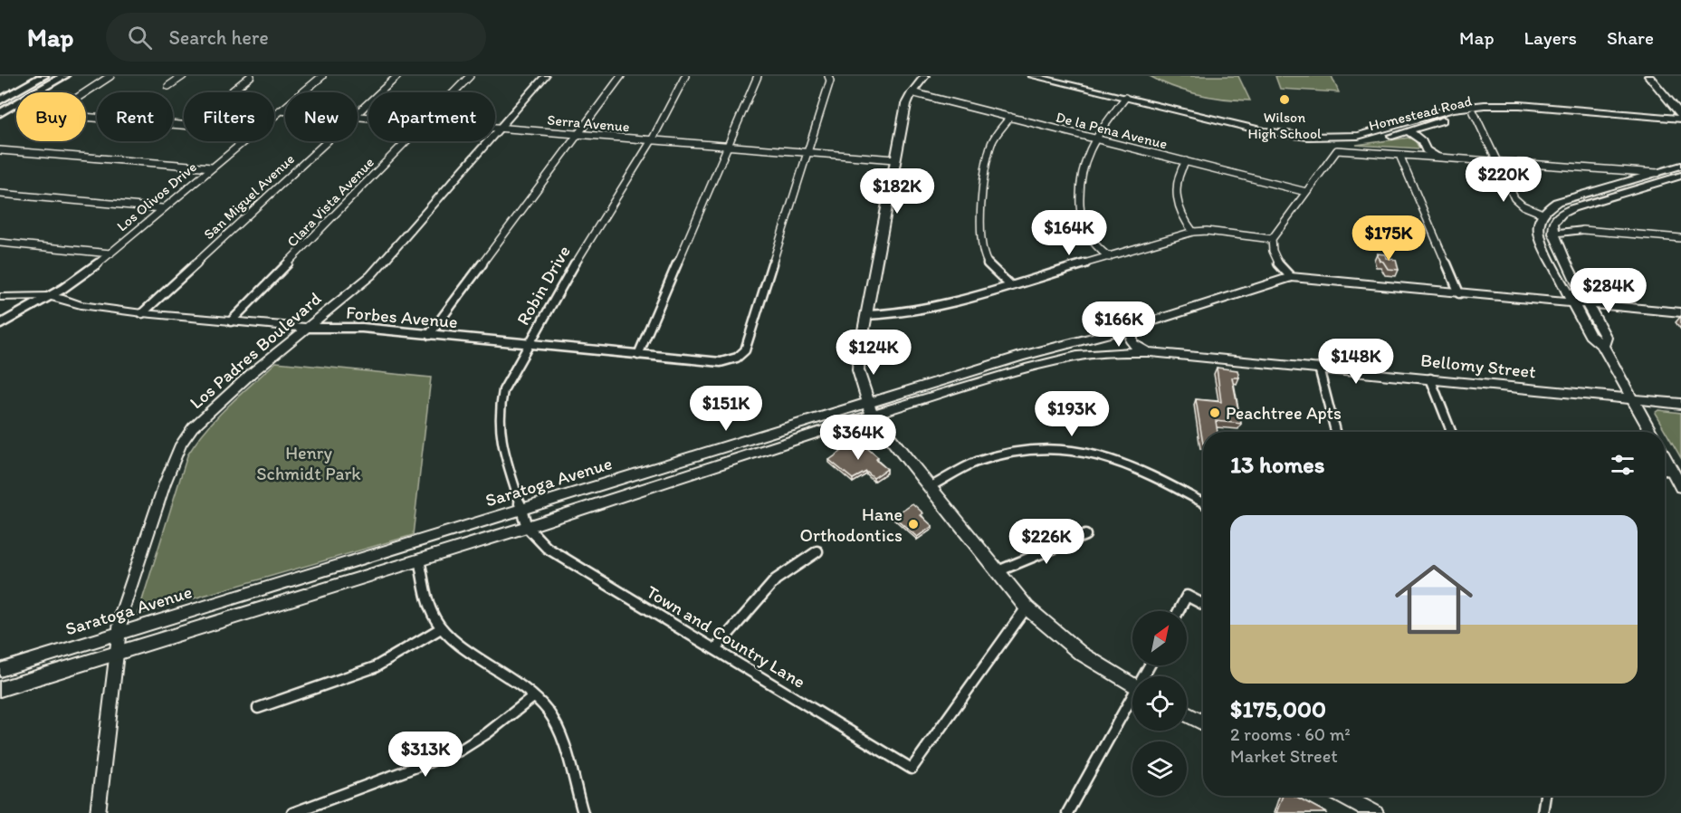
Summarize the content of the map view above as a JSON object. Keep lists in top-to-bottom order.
{
  "streets": {
    "main road": ["Homestead Road", "Bellomy Street", "Saratoga Avenue"],
    "street": [
      "Serra Avenue",
      "De la Pena Avenue",
      "Los Olivos Drive",
      "San Miguel Avenue",
      "Clara Vista Avenue",
      "Robin Drive",
      "Forbes Avenue",
      "Los Padres Boulevard",
      "Town and Country Lane"
    ]
  },
  "crossings": [
    ["Serra Avenue", "Los Olivos Drive"],
    ["Serra Avenue", "Robin Drive"],
    ["Serra Avenue", "Forbes Avenue"],
    ["Serra Avenue", "Los Padres Boulevard"],
    ["Los Olivos Drive", "Forbes Avenue"],
    ["San Miguel Avenue", "Forbes Avenue"],
    ["Clara Vista Avenue", "Forbes Avenue"],
    ["Robin Drive", "Forbes Avenue"],
    ["Robin Drive", "Saratoga Avenue"],
    ["Robin Drive", "Town and Country Lane"],
    ["Forbes Avenue", "Los Padres Boulevard"],
    ["Los Padres Boulevard", "Saratoga Avenue"],
    ["Bellomy Street", "Saratoga Avenue"],
    ["Saratoga Avenue", "Town and Country Lane"]
  ],
  "parks": ["Henry Schmidt Park"],
  "places": ["Wilson High School", "Peachtree Apts", "Hane Orthodontics"],
  "north": "top right",
  "page": {
    "header": "Map",
    "search": "Search here",
    "nav": ["Map", "Layers", "Share"],
    "chip": [
      "Buy",
      "Rent",
      "Filters",
      "New",
      "Apartment"
    ],
    "price": [
      "$220K",
      "$182K",
      "$164K",
      "$175K",
      "$284K",
      "$166K",
      "$124K",
      "$148K",
      "$151K",
      "$193K",
      "$364K",
      "$226K",
      "$313K"
    ],
    "heading": "13 homes",
    "list": [
      {
        "name": "$175,000",
        "note": "2 rooms · 60 m² · Market Street"
      }
    ]
  }
}
